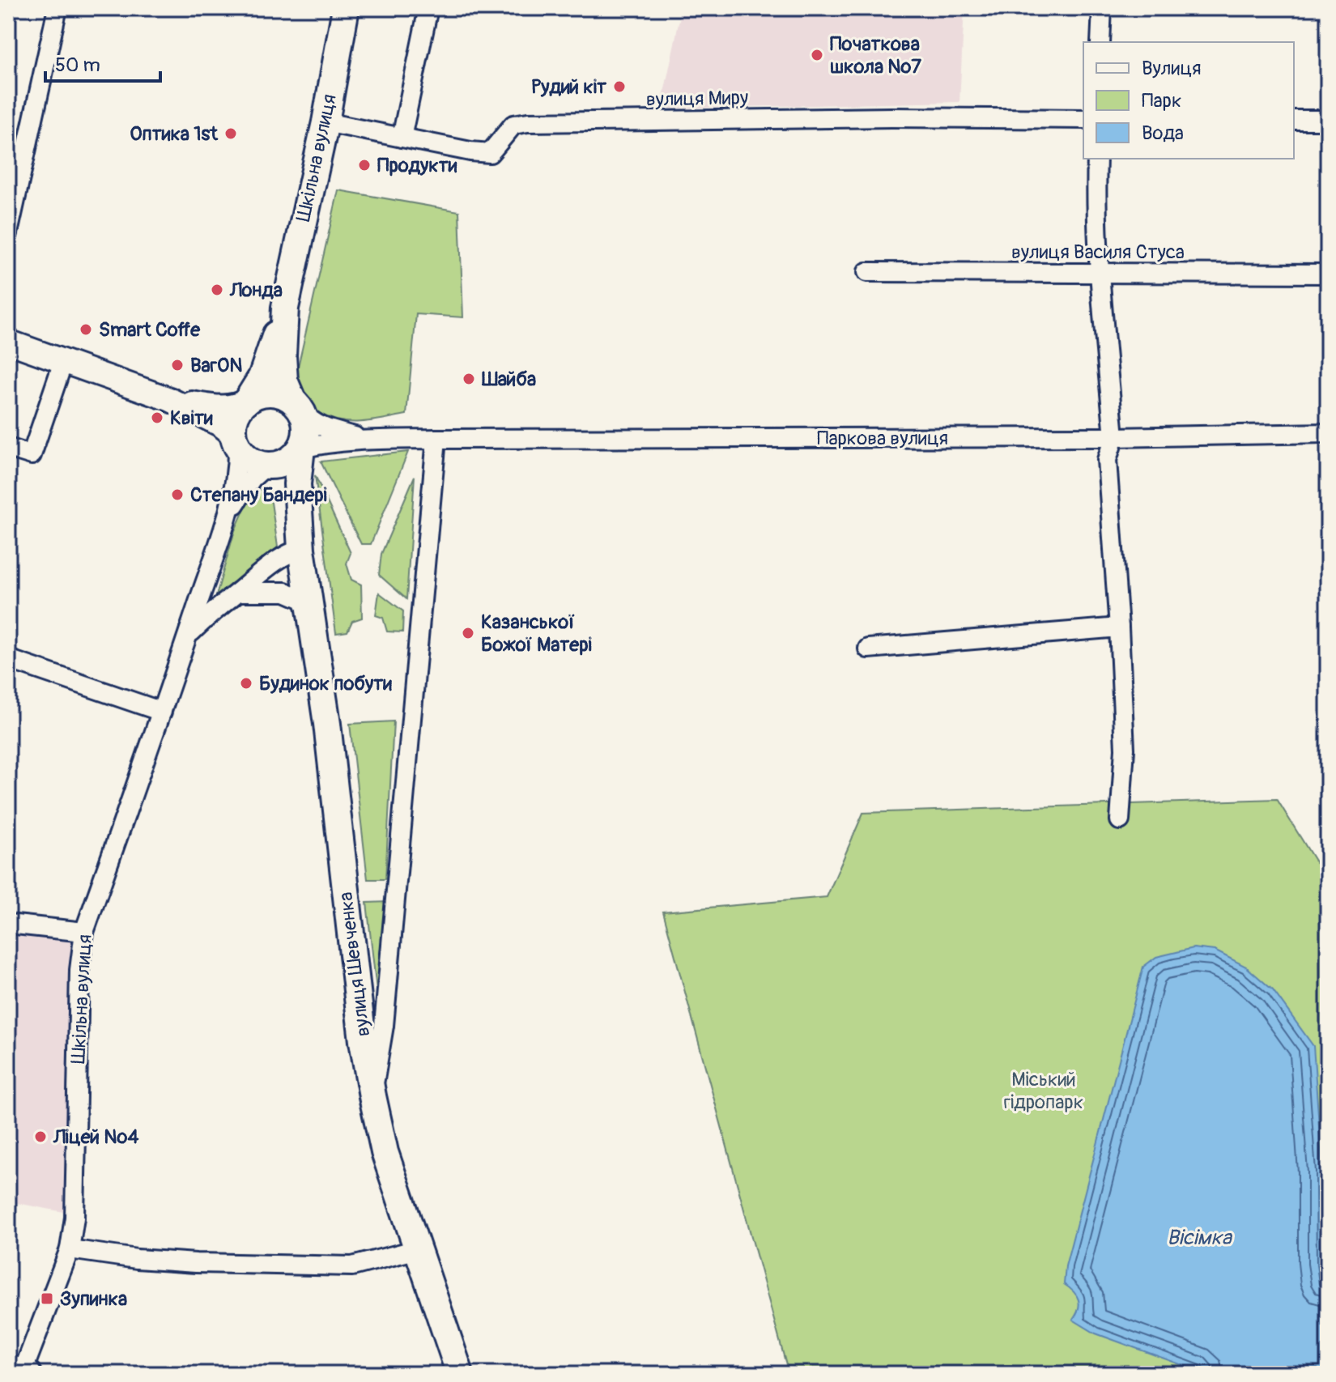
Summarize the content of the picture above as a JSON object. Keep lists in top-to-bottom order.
{
  "streets": {
    "main road": ["Шкільна вулиця", "вулиця Шевченка"],
    "street": ["вулиця Миру", "вулиця Василя Стуса", "Паркова вулиця"]
  },
  "crossings": [
    ["вулиця Миру", "Шкільна вулиця"],
    ["Шкільна вулиця", "вулиця Шевченка"]
  ],
  "water": ["Вісімка"],
  "parks": ["Міський гідропарк"],
  "places": {
    "other": [
      "Початкова школа №7",
      "Рудий кіт",
      "Оптика 1st",
      "Продукти",
      "Лонда",
      "Smart Coffe",
      "ВагON",
      "Шайба",
      "Квiти",
      "Степану Бандері",
      "Казанської Божої Матері",
      "Будинок побути",
      "Ліцей №4"
    ],
    "transit": ["Зупинка"]
  },
  "legend": ["Вулиця", "Парк", "Вода"],
  "scale_bar": "50 m"
}
